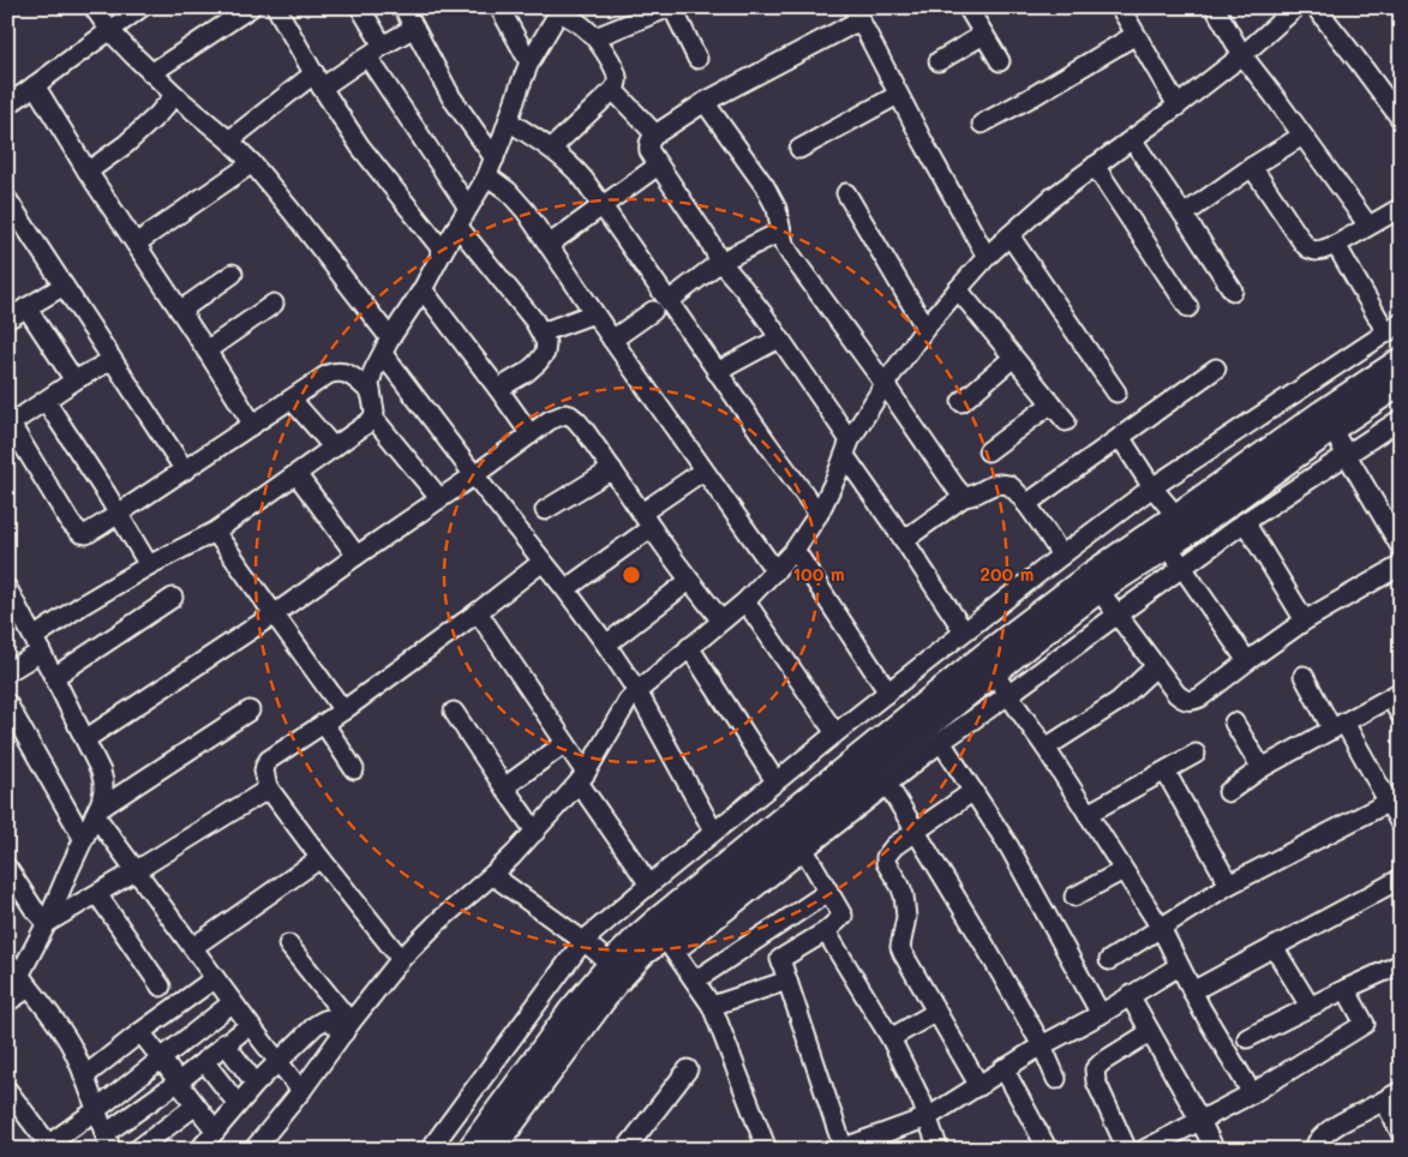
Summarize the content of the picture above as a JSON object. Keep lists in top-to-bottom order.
{
  "rings": ["100 m", "200 m"]
}
